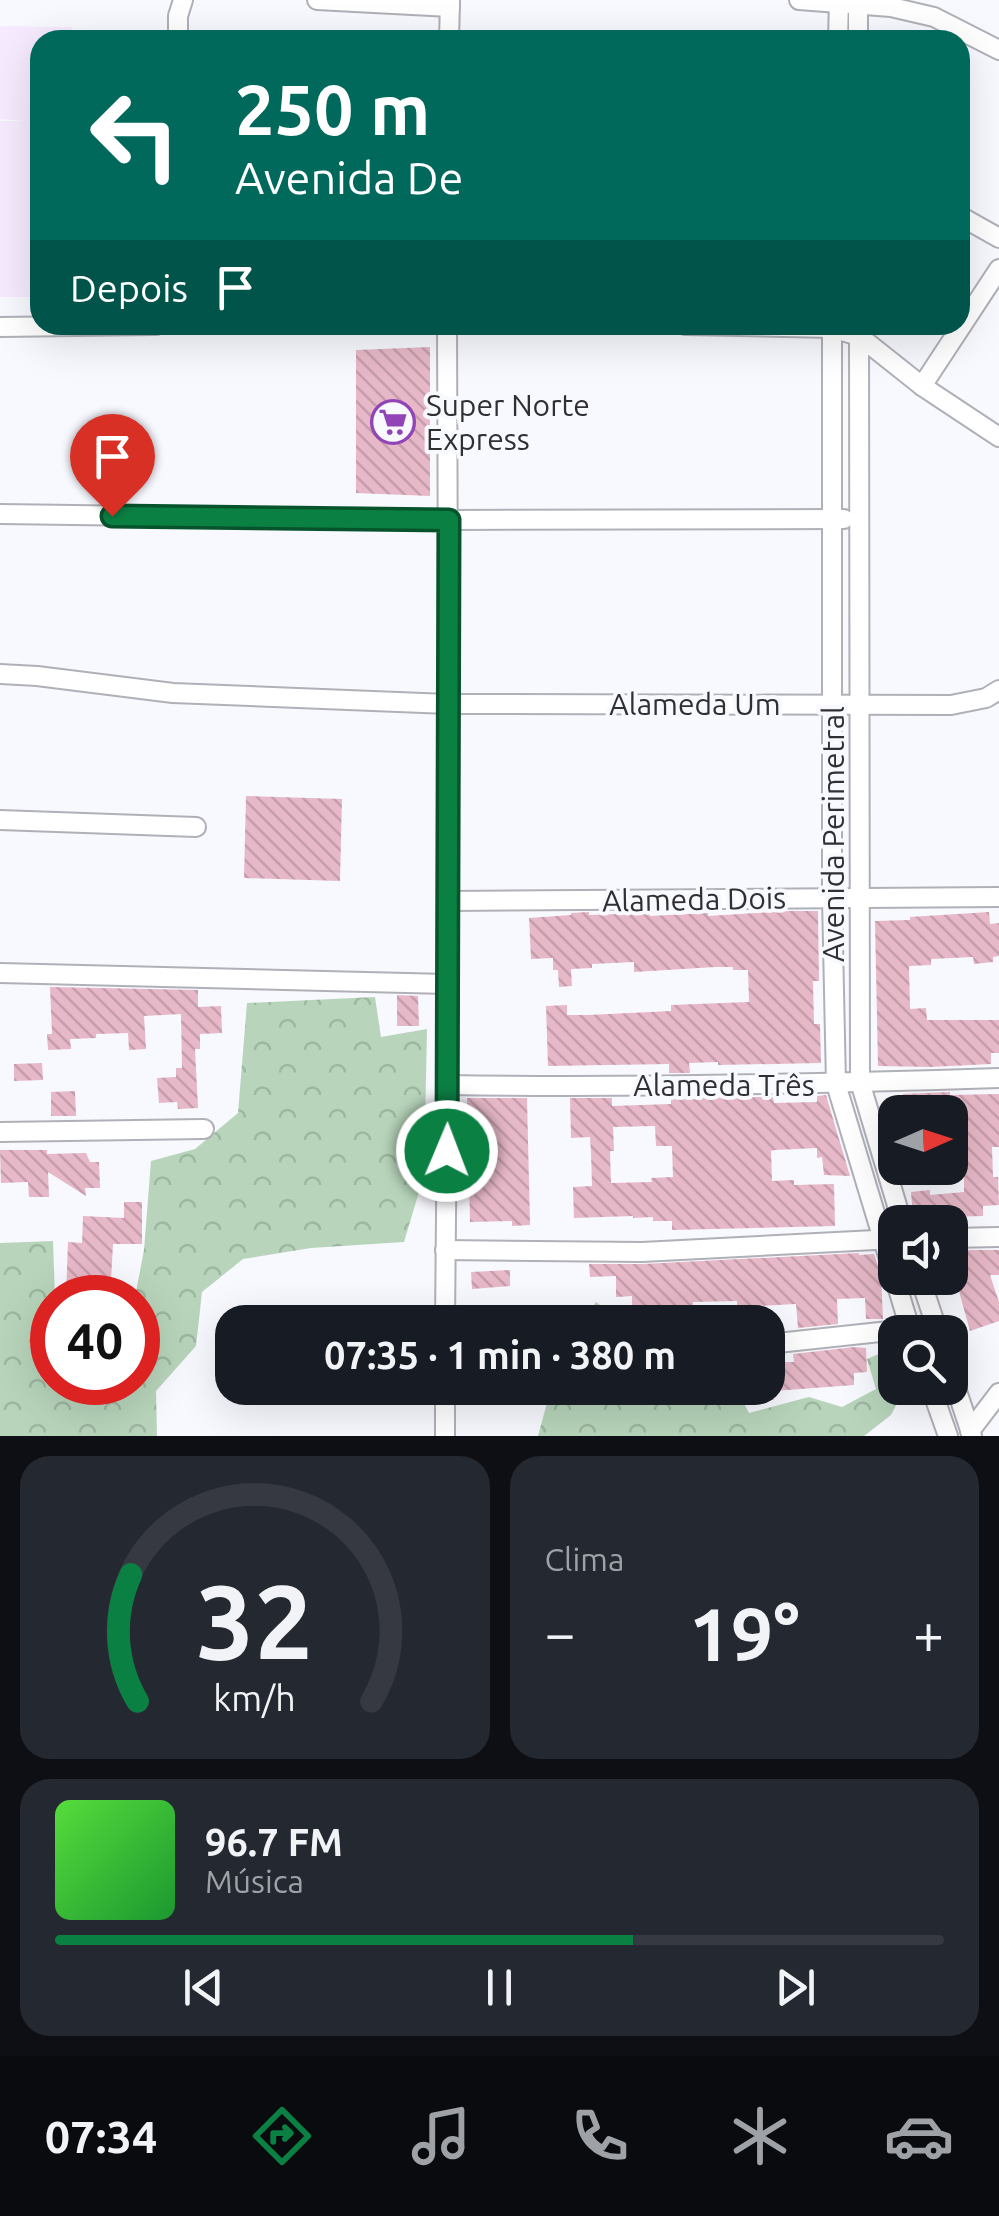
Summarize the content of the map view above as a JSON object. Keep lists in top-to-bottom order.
{
  "streets": {
    "street": [
      "Alameda Um",
      "Avenida Perimetral",
      "Alameda Dois",
      "Alameda Três"
    ]
  },
  "crossings": [
    ["Alameda Um", "Avenida Perimetral"],
    ["Avenida Perimetral", "Alameda Dois"],
    ["Avenida Perimetral", "Alameda Três"]
  ],
  "places": {
    "supermarket": ["Super Norte Express"]
  },
  "north": "right",
  "page": {
    "turn": ["250 m", "Avenida De"],
    "then": "Depois",
    "limit": "40",
    "trip": "07:35 · 1 min · 380 m",
    "tile": "Clima",
    "heat": ["−", "19°", "+"],
    "song": ["96.7 FM", "Música"],
    "tabs": "07:34",
    "gauge": ["32", "km/h"]
  }
}
